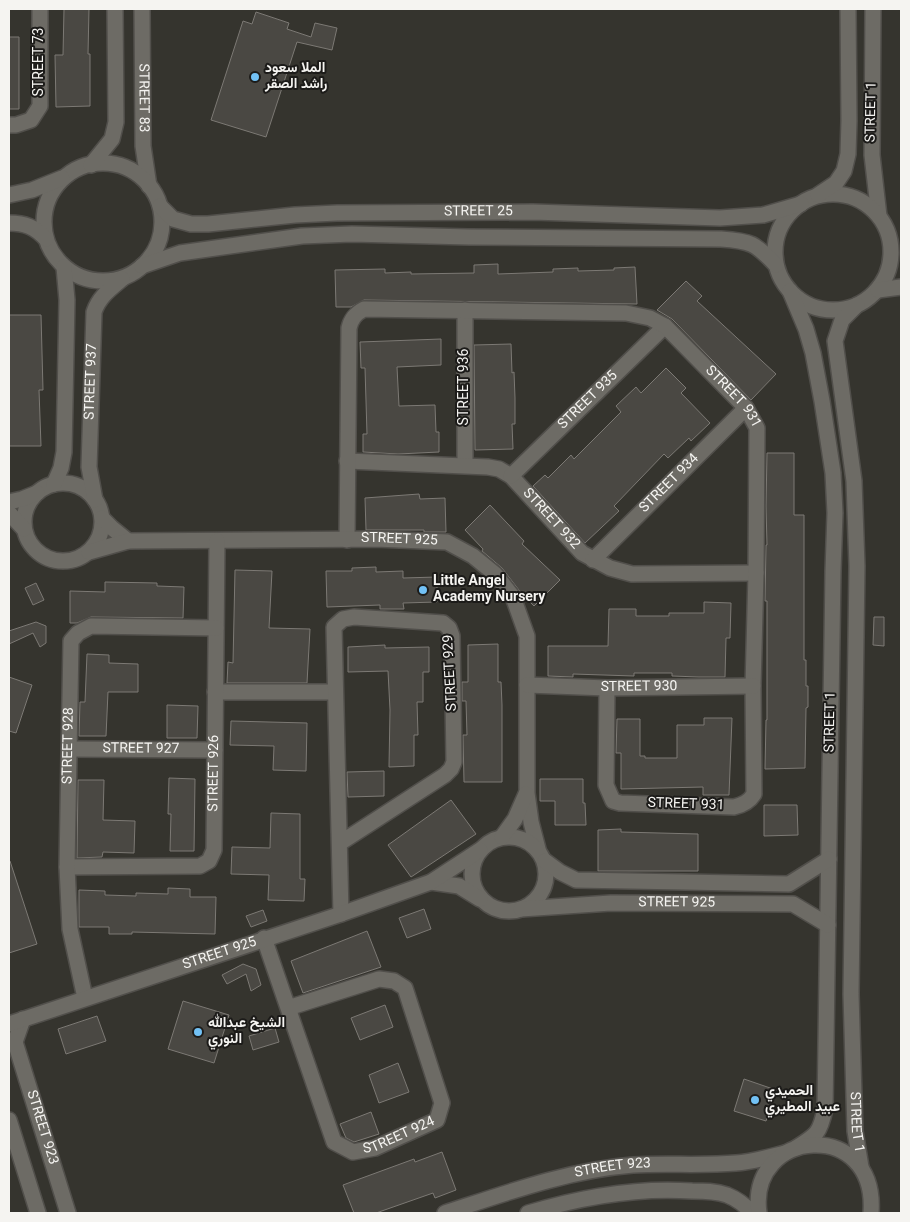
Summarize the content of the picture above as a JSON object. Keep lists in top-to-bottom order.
{
  "streets": {
    "street": [
      "STREET 73",
      "STREET 83",
      "STREET 1",
      "STREET 25",
      "STREET 937",
      "STREET 936",
      "STREET 931",
      "STREET 935",
      "STREET 934",
      "STREET 932",
      "STREET 925",
      "STREET 929",
      "STREET 930",
      "STREET 928",
      "STREET 927",
      "STREET 926",
      "STREET 923",
      "STREET 924"
    ]
  },
  "crossings": [
    ["STREET 83", "STREET 25"],
    ["STREET 83", "STREET 937"],
    ["STREET 1", "STREET 25"],
    ["STREET 1", "STREET 925"],
    ["STREET 1", "STREET 923"],
    ["STREET 25", "STREET 937"],
    ["STREET 937", "STREET 925"],
    ["STREET 936", "STREET 931"],
    ["STREET 936", "STREET 932"],
    ["STREET 931", "STREET 935"],
    ["STREET 931", "STREET 934"],
    ["STREET 931", "STREET 932"],
    ["STREET 931", "STREET 925"],
    ["STREET 931", "STREET 930"],
    ["STREET 935", "STREET 932"],
    ["STREET 934", "STREET 932"],
    ["STREET 925", "STREET 929"],
    ["STREET 925", "STREET 930"],
    ["STREET 925", "STREET 928"],
    ["STREET 925", "STREET 926"],
    ["STREET 925", "STREET 923"],
    ["STREET 925", "STREET 924"],
    ["STREET 928", "STREET 927"],
    ["STREET 928", "STREET 926"],
    ["STREET 927", "STREET 926"]
  ],
  "places": [
    "الملا سعود راشد الصقر",
    "Little Angel Academy Nursery",
    "الشيخ عبدالله النوري",
    "الحميدي عبيد المطيري"
  ]
}
